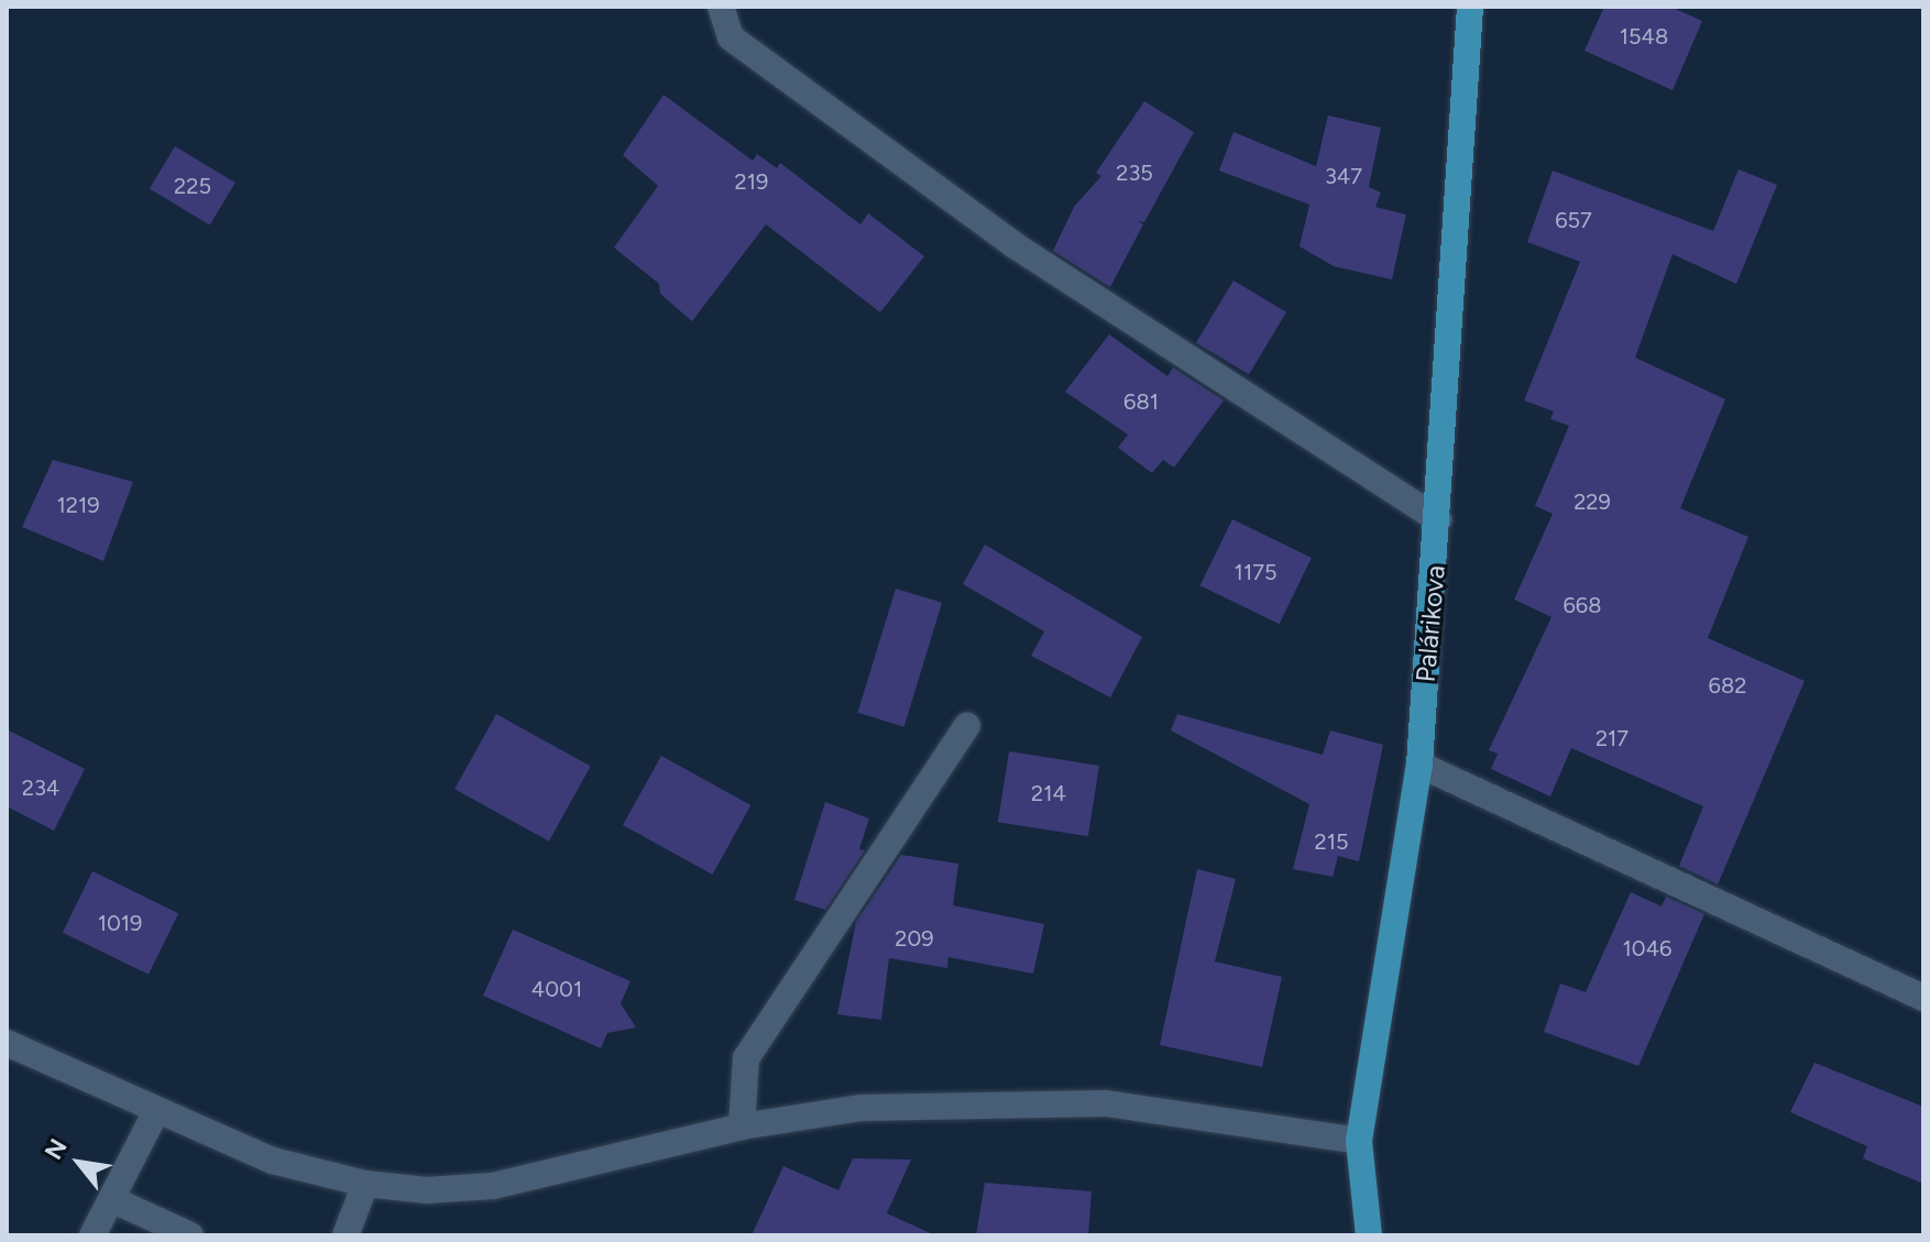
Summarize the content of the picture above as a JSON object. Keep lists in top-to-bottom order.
{
  "streets": {
    "main road": ["Palárikova"]
  },
  "house_numbers": [
    "1548",
    "235",
    "347",
    "219",
    "225",
    "657",
    "681",
    "229",
    "1219",
    "1175",
    "668",
    "682",
    "217",
    "234",
    "214",
    "215",
    "1019",
    "209",
    "1046",
    "4001"
  ],
  "north": "top left"
}
